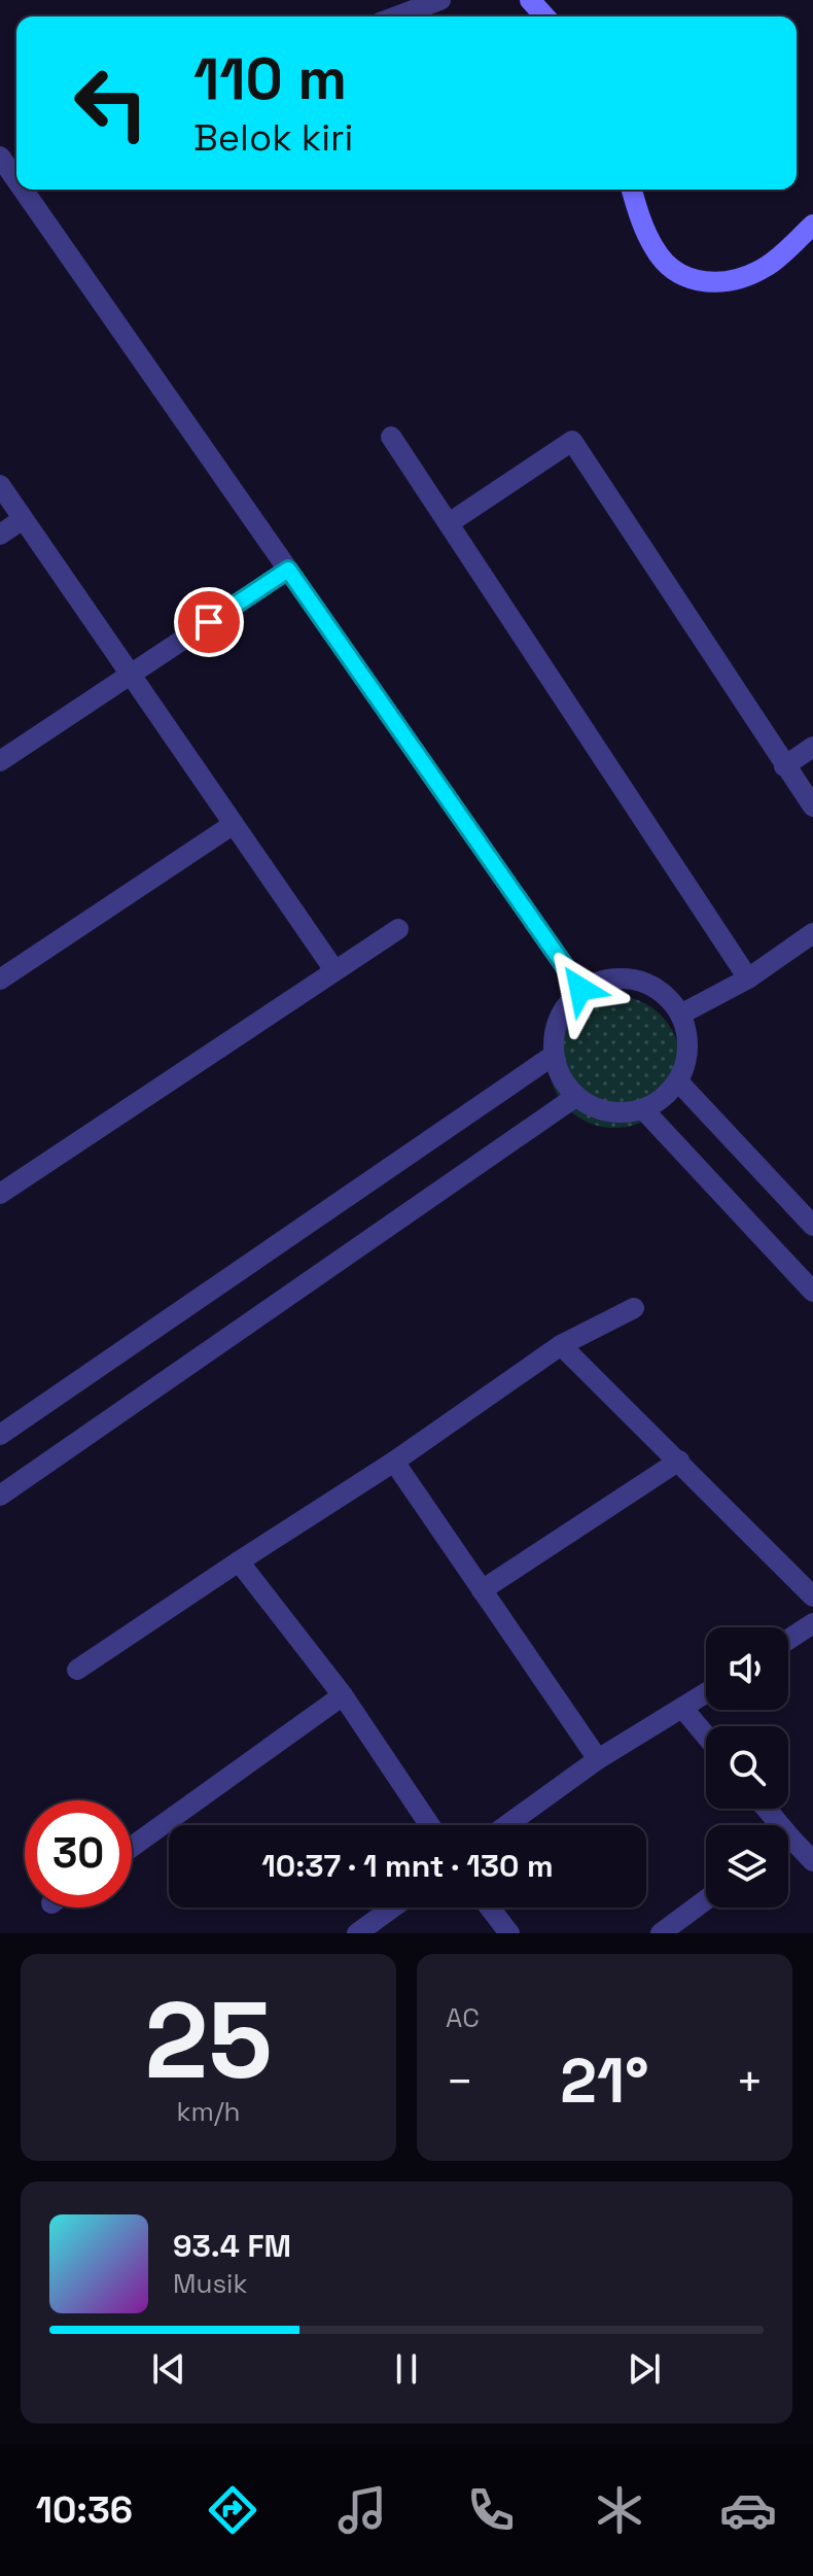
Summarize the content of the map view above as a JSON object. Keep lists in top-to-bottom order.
{
  "page": {
    "turn": ["110 m", "Belok kiri"],
    "limit": "30",
    "trip": "10:37 · 1 mnt · 130 m",
    "tile": [
      ["25", "km/h"],
      "AC"
    ],
    "heat": ["−", "21°", "+"],
    "song": ["93.4 FM", "Musik"],
    "tabs": "10:36"
  }
}
